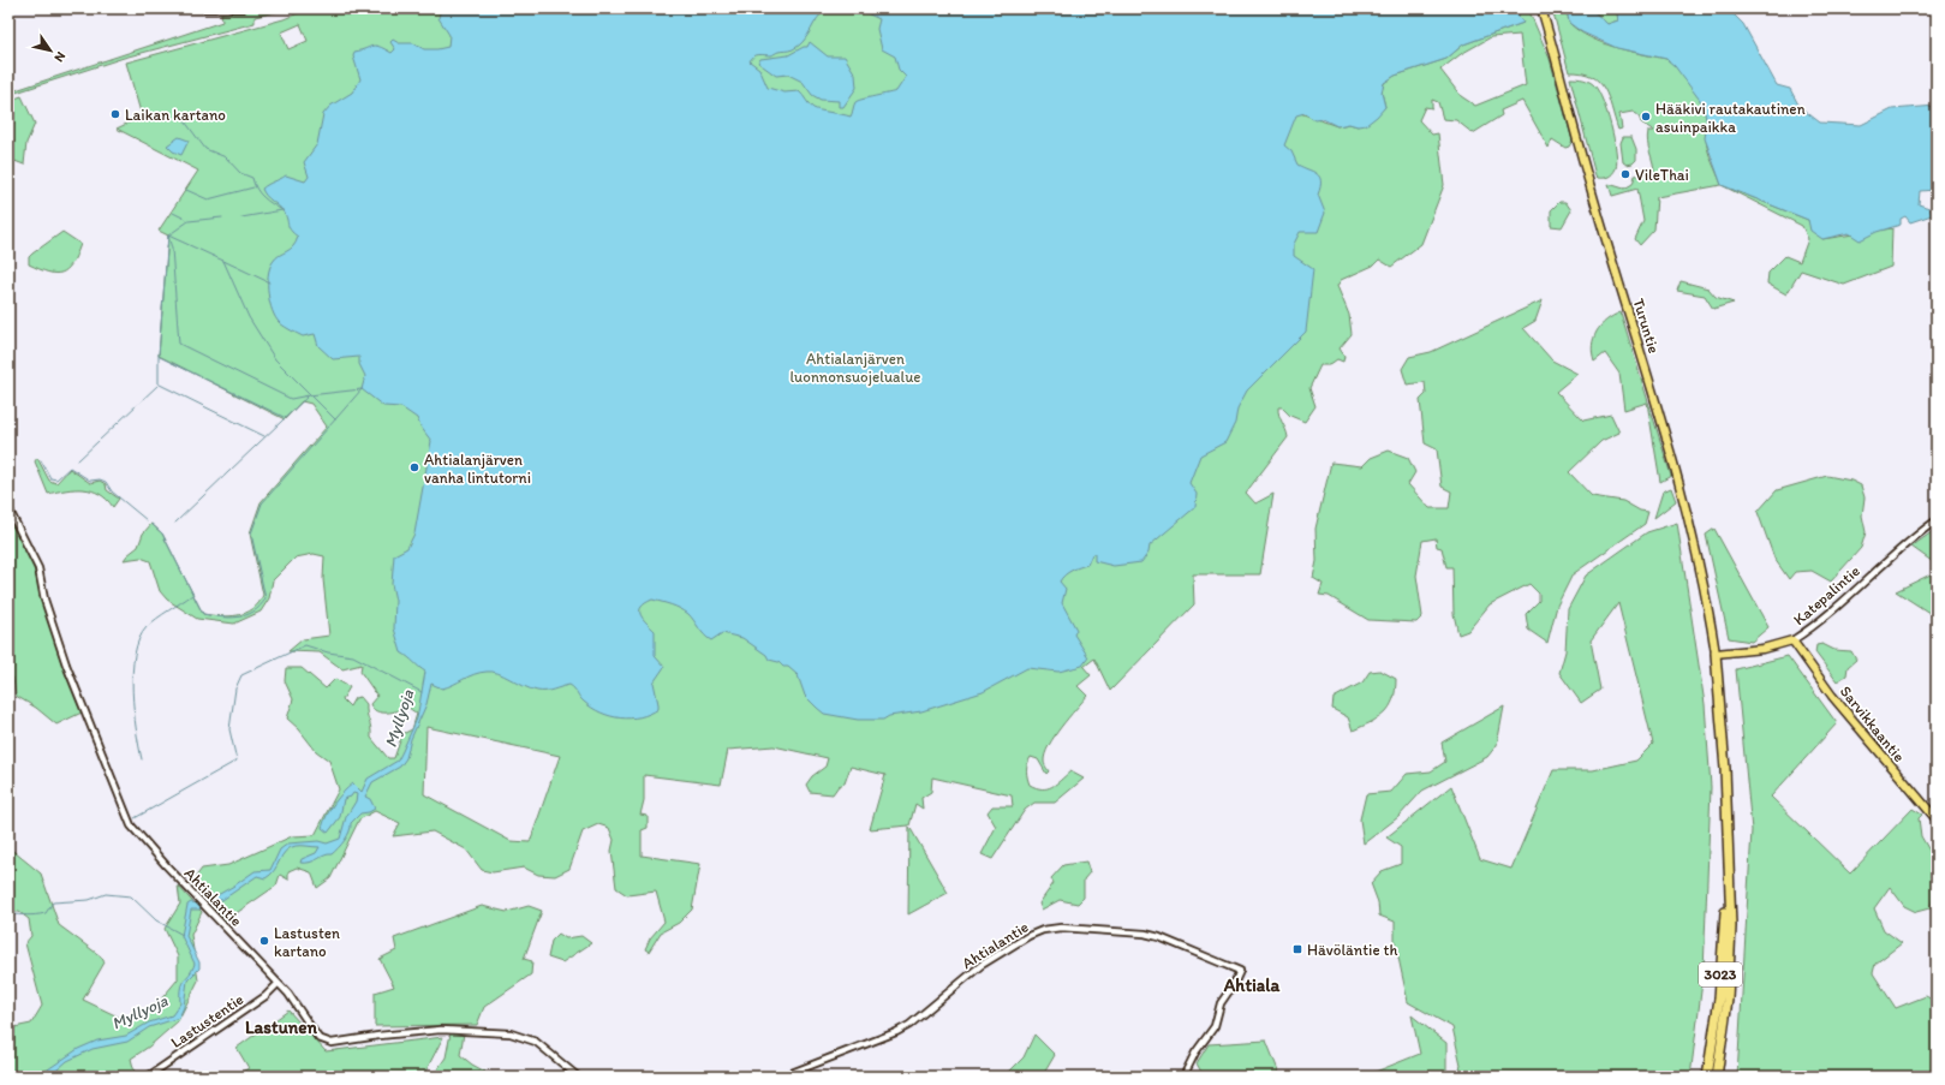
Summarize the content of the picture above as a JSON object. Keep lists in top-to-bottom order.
{
  "streets": {
    "highway": ["3023"],
    "main road": ["Turuntie", "Katepalintie", "Sarvikkaantie"],
    "street": ["Ahtialantie", "Lastustentie"]
  },
  "crossings": [
    ["Turuntie", "Katepalintie"],
    ["Turuntie", "3023"],
    ["Katepalintie", "Sarvikkaantie"],
    ["Katepalintie", "3023"],
    ["Ahtialantie", "Lastustentie"]
  ],
  "districts": ["Ahtiala", "Lastunen"],
  "water": ["Myllyoja"],
  "parks": ["Ahtialanjärven luonnonsuojelualue"],
  "places": {
    "other": [
      "Laikan kartano",
      "Hääkivi rautakautinen asuinpaikka",
      "VileThai",
      "Ahtialanjärven vanha lintutorni",
      "Lastusten kartano"
    ],
    "transit": ["Hävöläntie th"]
  },
  "north": "bottom right"
}
